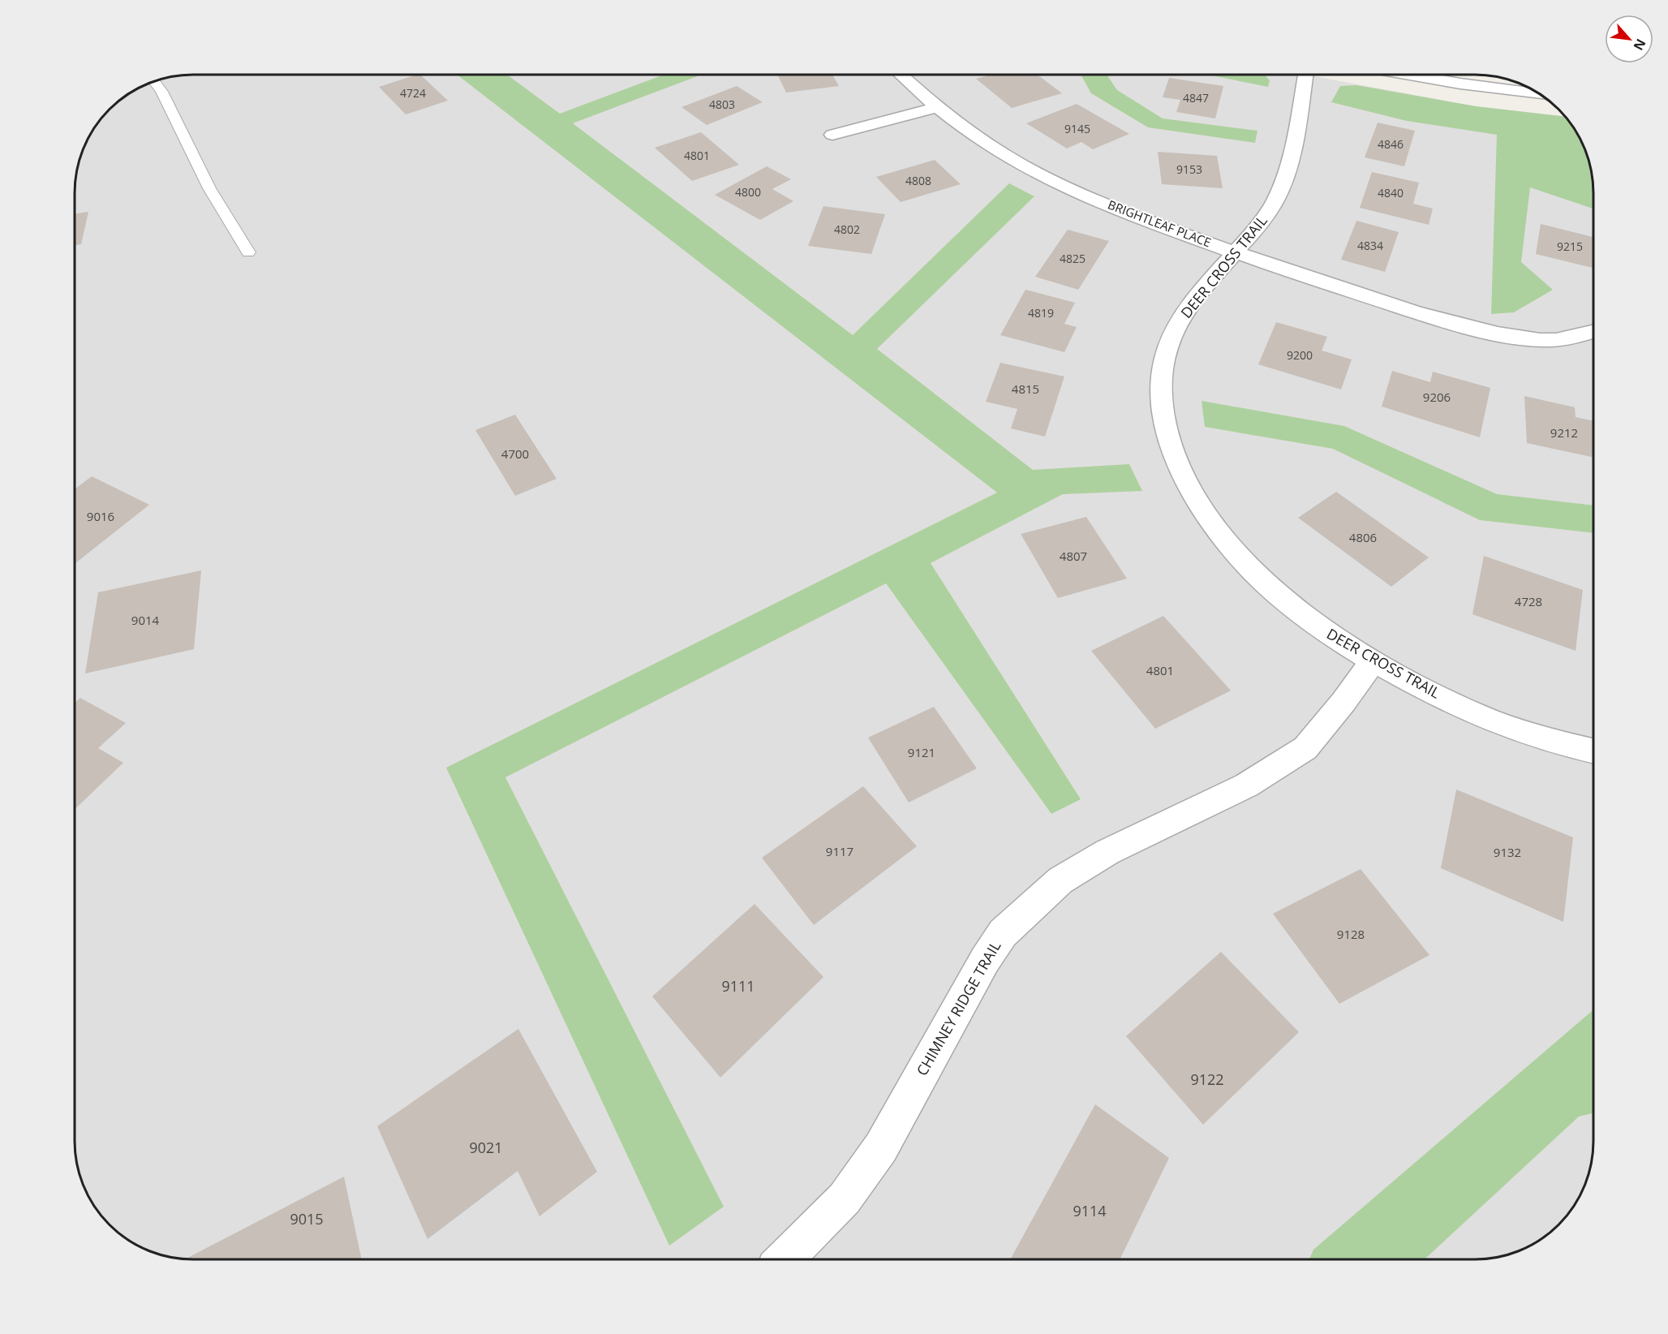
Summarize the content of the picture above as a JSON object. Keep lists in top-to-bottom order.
{
  "streets": {
    "street": ["BRIGHTLEAF PLACE", "DEER CROSS TRAIL", "CHIMNEY RIDGE TRAIL"]
  },
  "crossings": [
    ["BRIGHTLEAF PLACE", "DEER CROSS TRAIL"],
    ["DEER CROSS TRAIL", "CHIMNEY RIDGE TRAIL"]
  ],
  "house_numbers": [
    "4724",
    "4847",
    "4803",
    "9145",
    "4846",
    "4801",
    "9153",
    "4808",
    "4800",
    "4840",
    "4802",
    "4834",
    "9215",
    "4825",
    "4819",
    "9200",
    "4815",
    "9206",
    "9212",
    "4700",
    "9016",
    "4806",
    "4807",
    "4728",
    "9014",
    "4801",
    "9121",
    "9117",
    "9132",
    "9128",
    "9111",
    "9122",
    "9021",
    "9114",
    "9015"
  ],
  "north": "bottom right"
}
